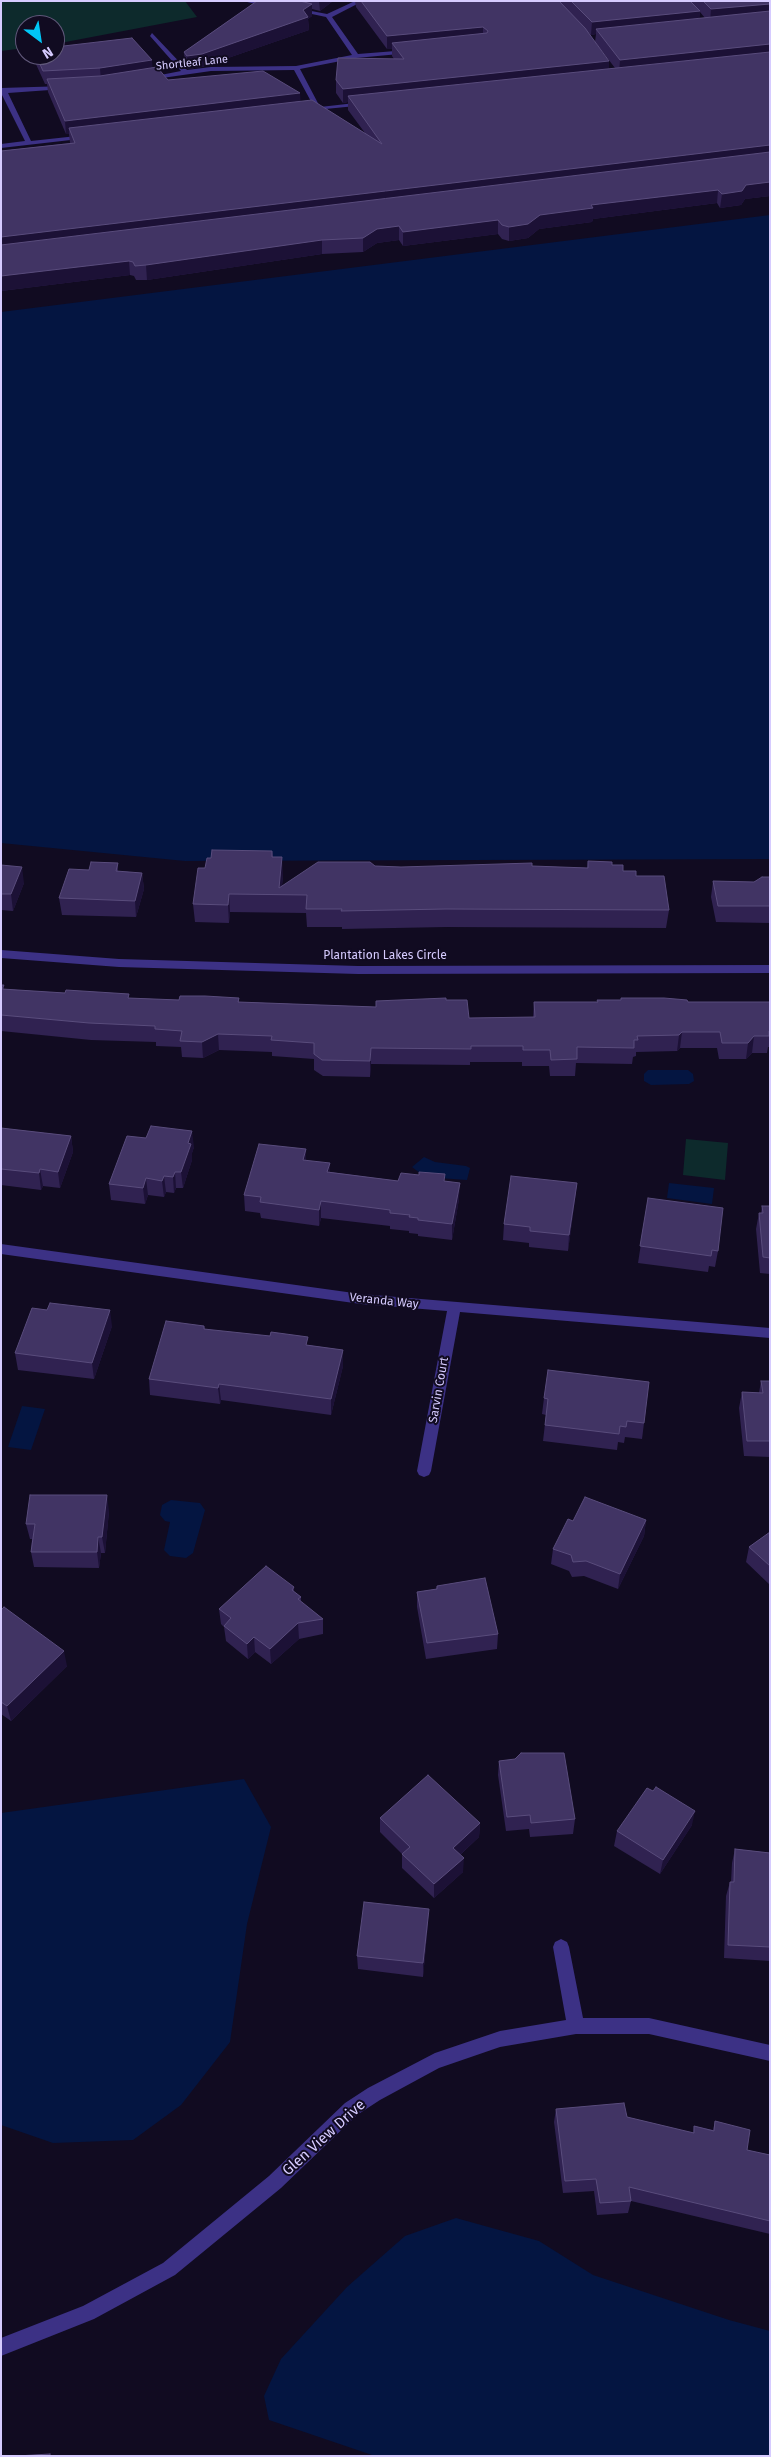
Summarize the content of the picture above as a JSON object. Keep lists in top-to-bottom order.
{
  "streets": {
    "street": [
      "Shortleaf Lane",
      "Plantation Lakes Circle",
      "Veranda Way",
      "Sarvin Court",
      "Glen View Drive"
    ]
  },
  "crossings": [
    ["Veranda Way", "Sarvin Court"]
  ],
  "north": "bottom right"
}
